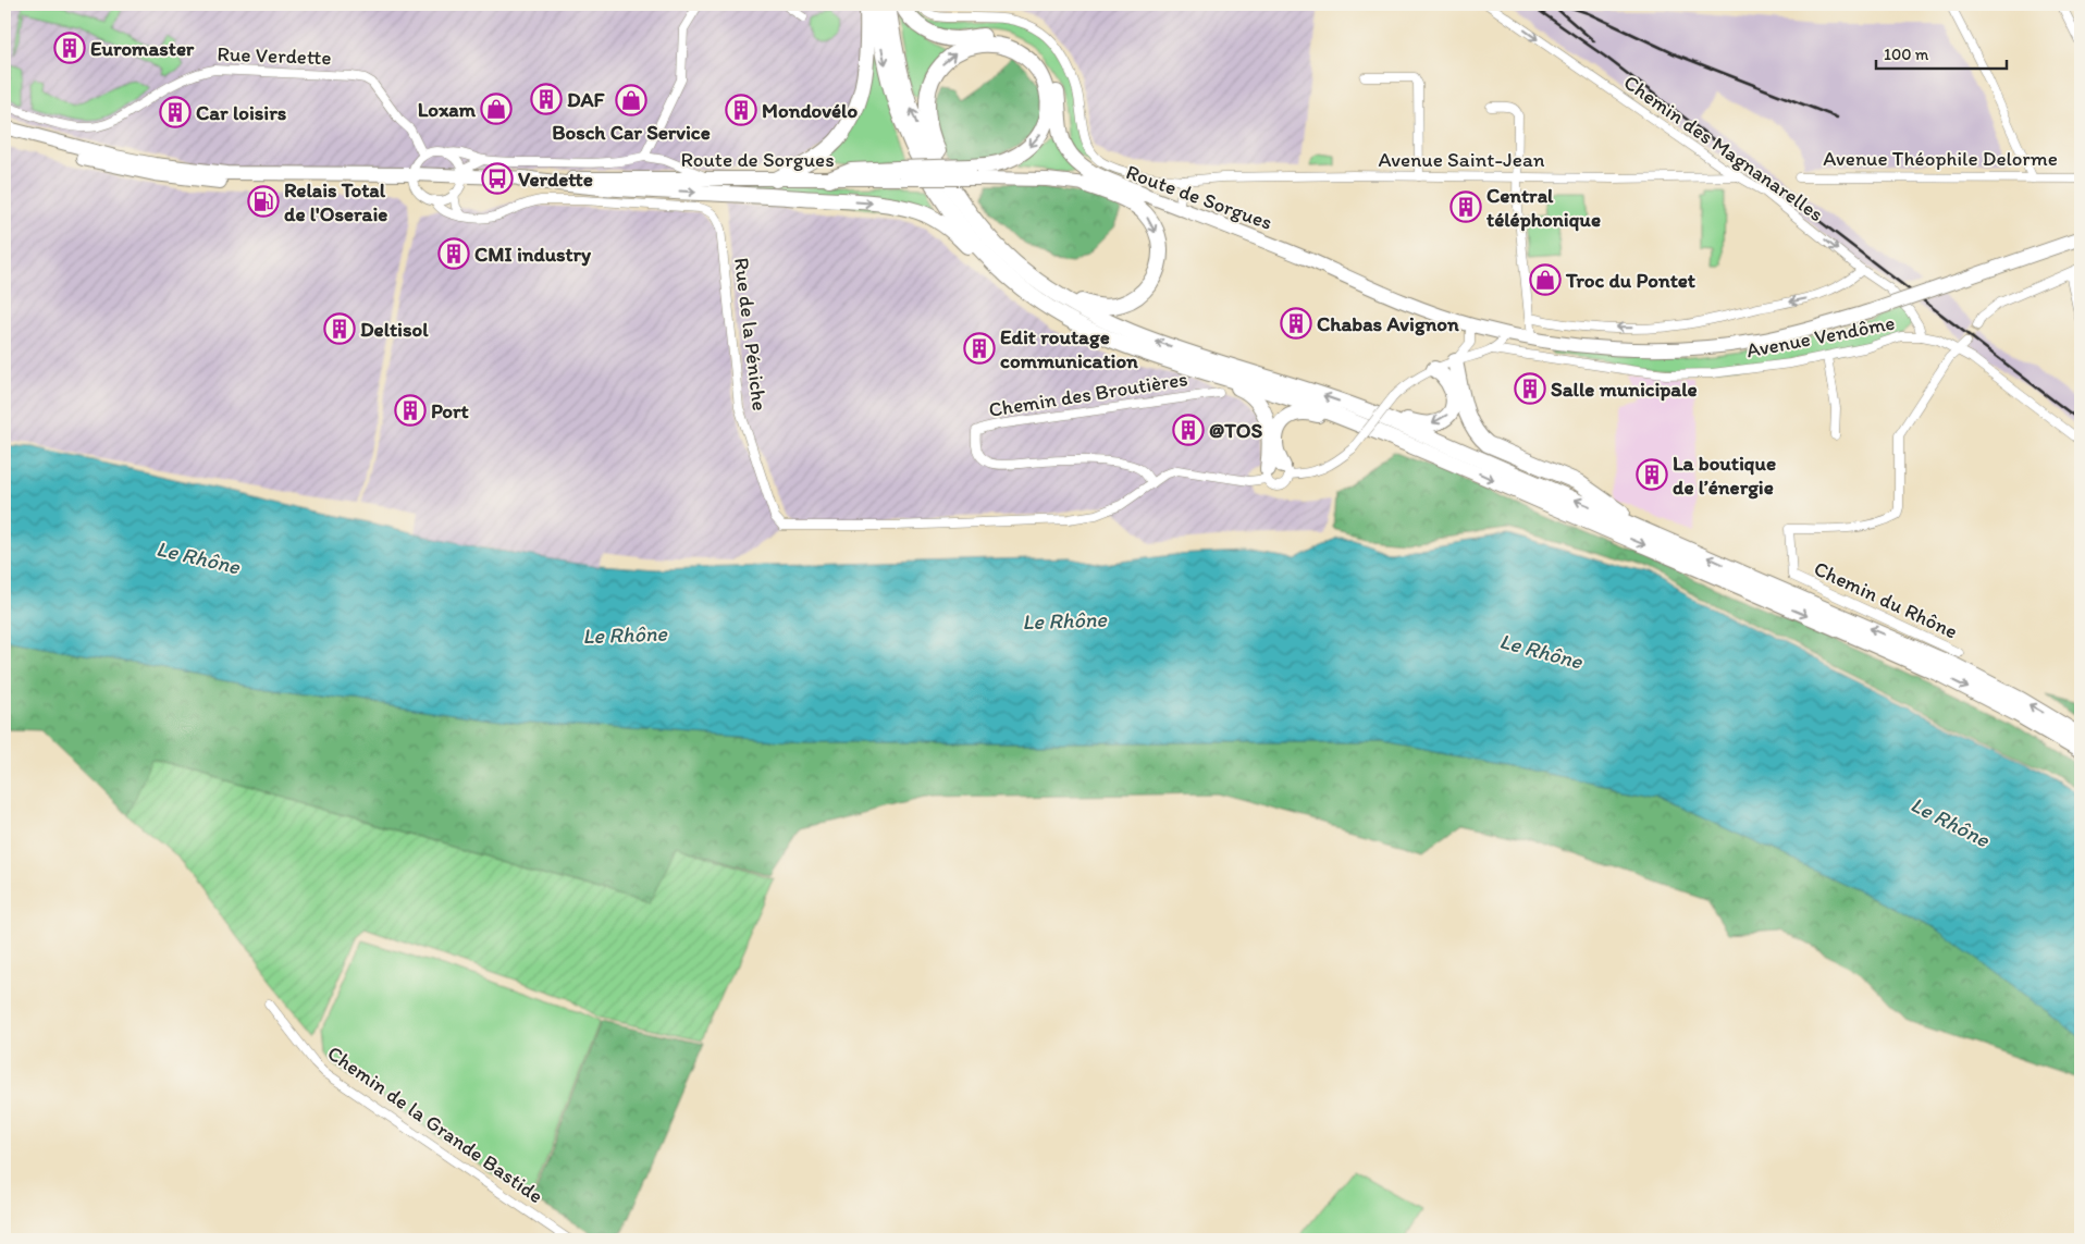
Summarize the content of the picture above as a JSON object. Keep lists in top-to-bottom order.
{
  "streets": {
    "main road": ["Route de Sorgues"],
    "street": [
      "Rue Verdette",
      "Chemin des Magnanarelles",
      "Avenue Théophile Delorme",
      "Avenue Saint-Jean",
      "Rue de la Péniche",
      "Avenue Vendôme",
      "Chemin des Broutières",
      "Chemin du Rhône",
      "Chemin de la Grande Bastide"
    ]
  },
  "crossings": [
    ["Chemin des Magnanarelles", "Avenue Saint-Jean"],
    ["Chemin des Magnanarelles", "Avenue Vendôme"],
    ["Rue de la Péniche", "Chemin des Broutières"],
    ["Avenue Vendôme", "Chemin du Rhône"]
  ],
  "one_way": ["Chemin des Magnanarelles"],
  "water": ["Le Rhône"],
  "places": {
    "building": [
      "Euromaster",
      "DAF",
      "Mondovélo",
      "Car loisirs",
      "Central téléphonique",
      "CMI industry",
      "Chabas Avignon",
      "Deltisol",
      "Edit routage communication",
      "Salle municipale",
      "Port",
      "@TOS",
      "La boutique de l’énergie"
    ],
    "shop": ["Bosch Car Service", "Loxam", "Troc du Pontet"],
    "bus stop": ["Verdette"],
    "fuel station": ["Relais Total de l'Oseraie"]
  },
  "scale_bar": "100 m"
}
